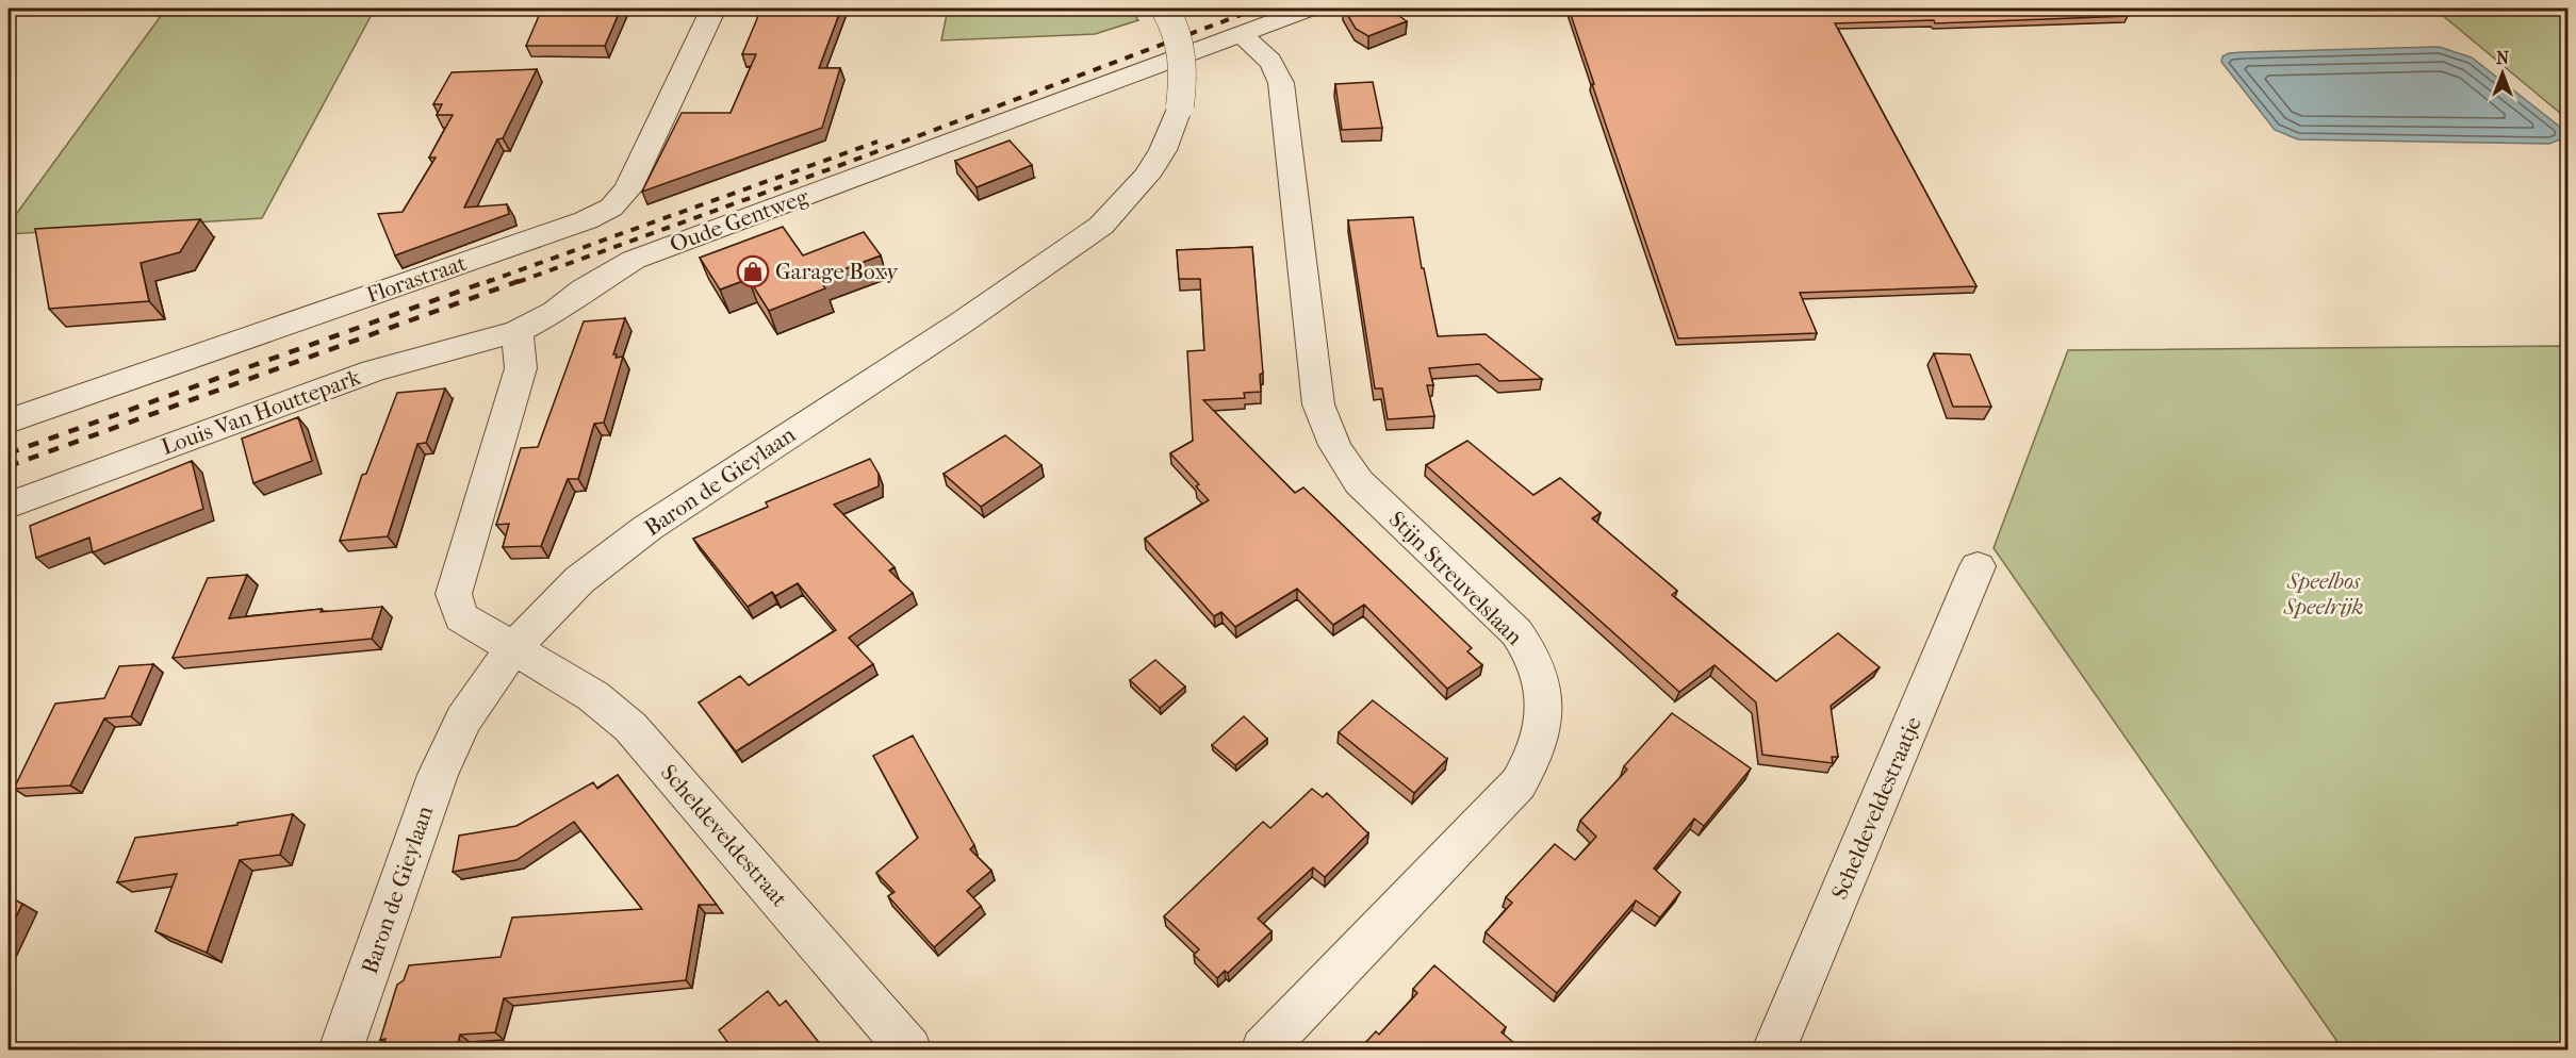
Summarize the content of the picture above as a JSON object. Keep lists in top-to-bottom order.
{
  "streets": {
    "street": [
      "Oude Gentweg",
      "Florastraat",
      "Louis Van Houttepark",
      "Baron de Gieylaan",
      "Stijn Streuvelslaan",
      "Scheldeveldestraatje",
      "Scheldeveldestraat"
    ]
  },
  "crossings": [
    ["Oude Gentweg", "Louis Van Houttepark"],
    ["Oude Gentweg", "Stijn Streuvelslaan"],
    ["Baron de Gieylaan", "Scheldeveldestraat"]
  ],
  "parks": ["Speelbos Speelrijk"],
  "places": {
    "shop": ["Garage Boxy"]
  },
  "north": "top"
}
